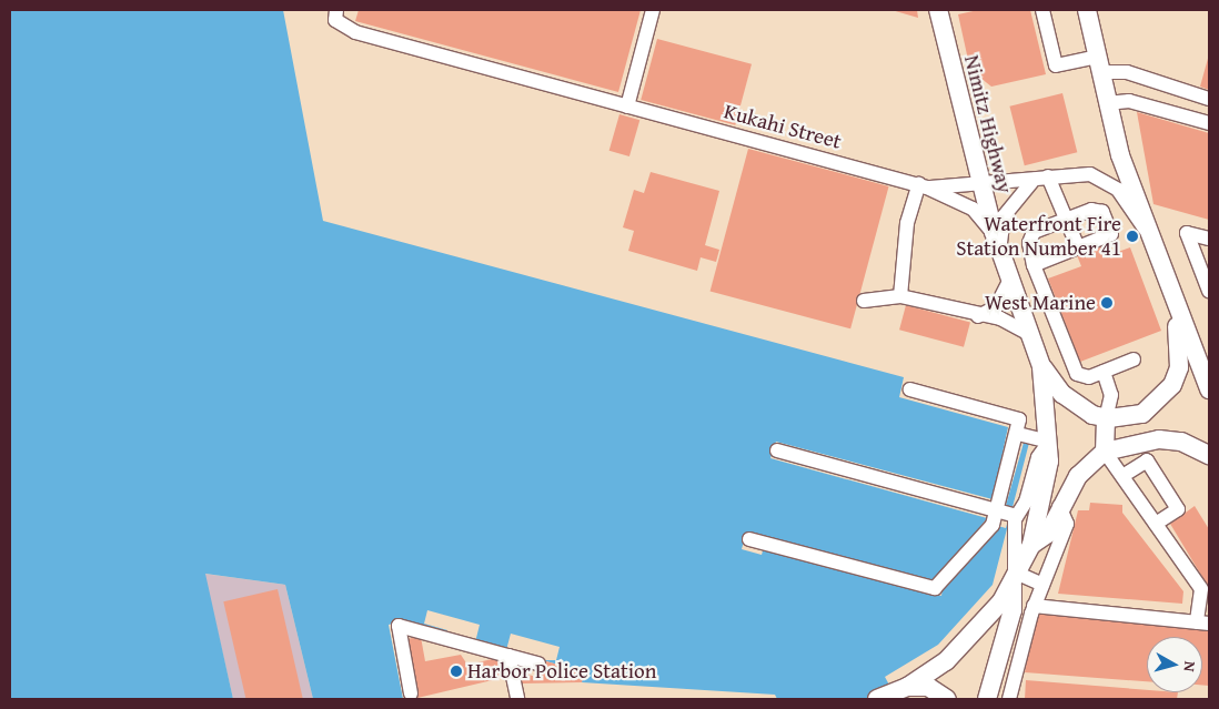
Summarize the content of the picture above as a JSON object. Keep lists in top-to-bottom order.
{
  "streets": {
    "main road": ["Nimitz Highway"],
    "street": ["Kukahi Street"]
  },
  "crossings": [
    ["Nimitz Highway", "Kukahi Street"]
  ],
  "places": ["Waterfront Fire Station Number 41", "West Marine", "Harbor Police Station"],
  "north": "right"
}
